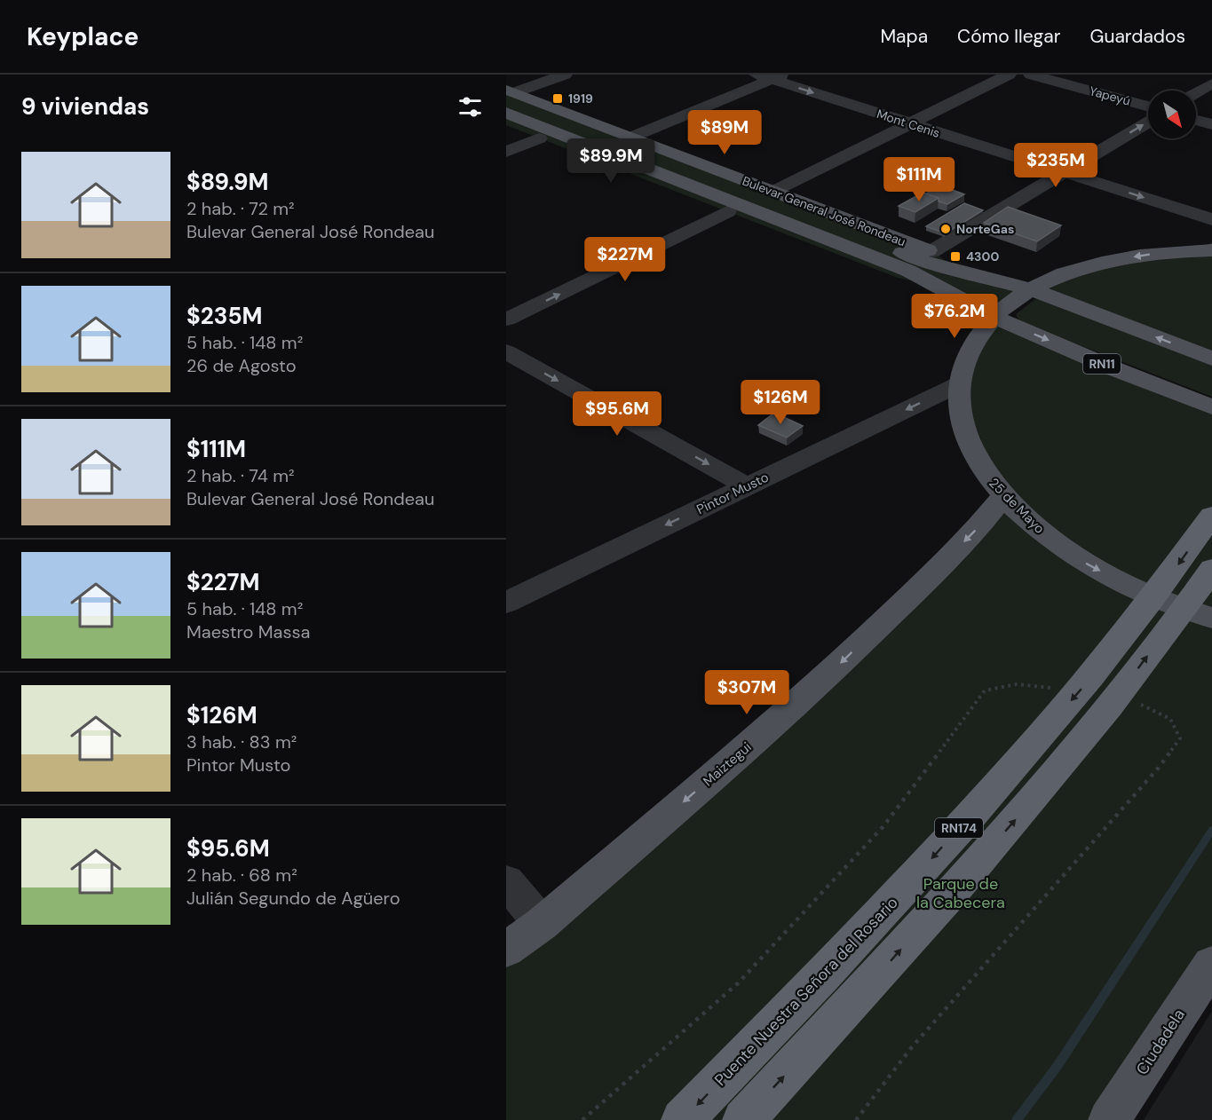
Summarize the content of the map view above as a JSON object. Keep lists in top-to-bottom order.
{
  "streets": {
    "highway": ["RN174", "Puente Nuestra Señora del Rosario"],
    "main road": [
      "Bulevar General José Rondeau",
      "RN11",
      "25 de Mayo",
      "Maiztegui",
      "Ciudadela"
    ],
    "street": ["Yapeyú", "Mont Cenis", "Pintor Musto"]
  },
  "crossings": [
    ["Bulevar General José Rondeau", "25 de Mayo"],
    ["Pintor Musto", "25 de Mayo"],
    ["25 de Mayo", "Maiztegui"]
  ],
  "one_way": ["Mont Cenis", "Maiztegui"],
  "parks": ["Parque de la Cabecera"],
  "places": {
    "transit": ["1919", "4300"],
    "other": ["NorteGas"]
  },
  "north": "bottom right",
  "page": {
    "header": "Keyplace",
    "nav": ["Mapa", "Cómo llegar", "Guardados"],
    "heading": "9 viviendas",
    "price": [
      "$89M",
      "$89.9M",
      "$235M",
      "$111M",
      "$227M",
      "$76.2M",
      "$126M",
      "$95.6M",
      "$307M"
    ],
    "list": [
      {
        "name": "$89.9M",
        "note": "2 hab. · 72 m² · Bulevar General José Rondeau"
      },
      {
        "name": "$235M",
        "note": "5 hab. · 148 m² · 26 de Agosto"
      },
      {
        "name": "$111M",
        "note": "2 hab. · 74 m² · Bulevar General José Rondeau"
      },
      {
        "name": "$227M",
        "note": "5 hab. · 148 m² · Maestro Massa"
      },
      {
        "name": "$126M",
        "note": "3 hab. · 83 m² · Pintor Musto"
      },
      {
        "name": "$95.6M",
        "note": "2 hab. · 68 m² · Julián Segundo de Agüero"
      }
    ]
  }
}
